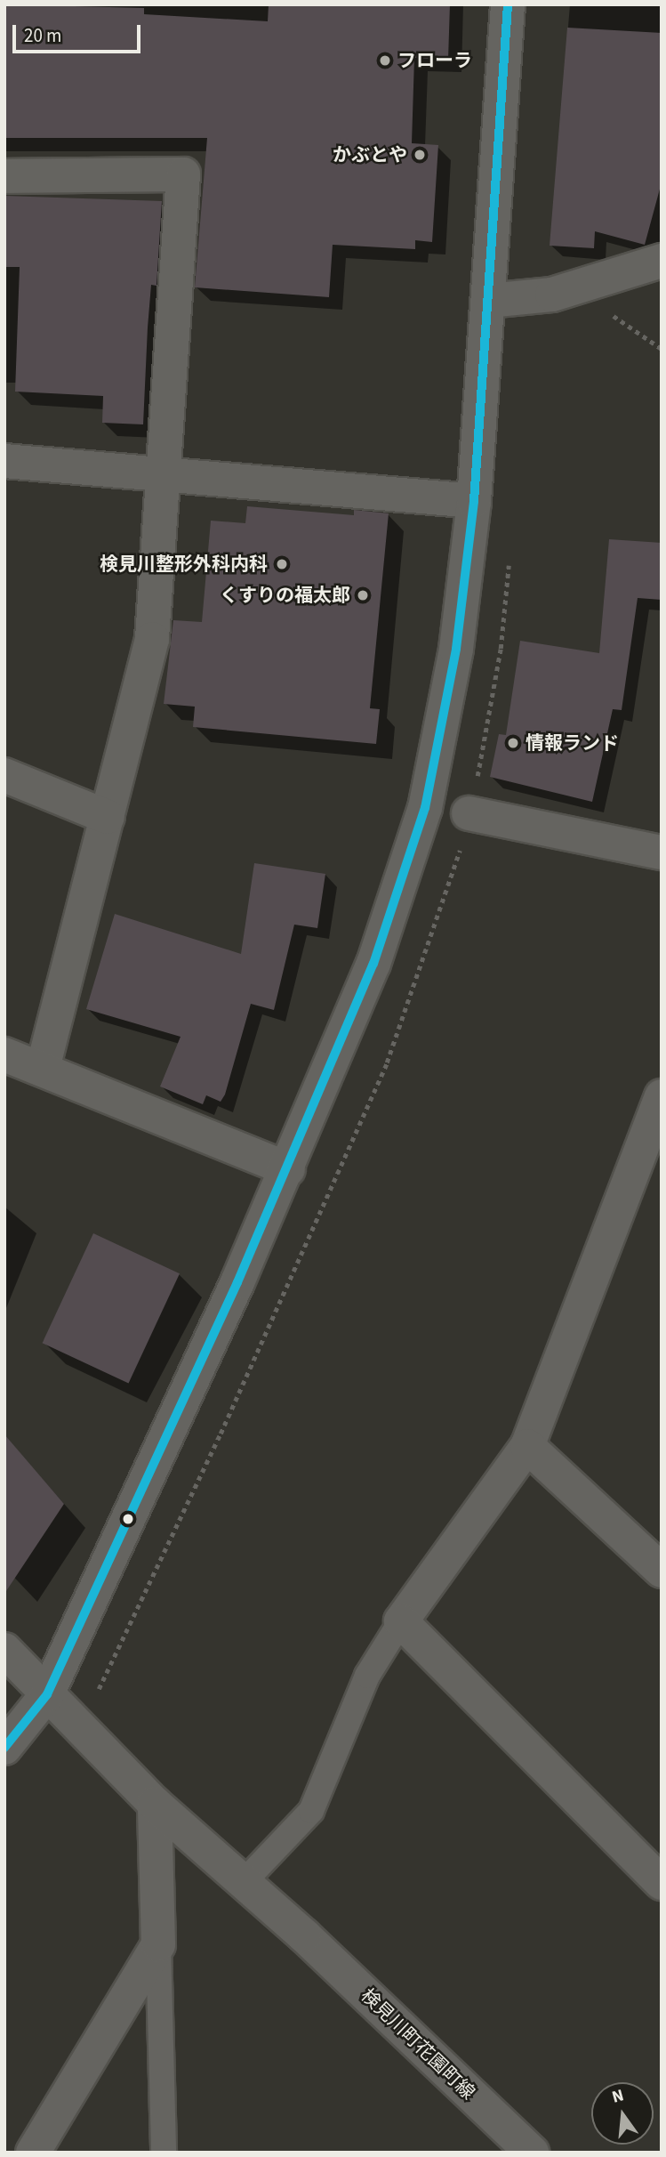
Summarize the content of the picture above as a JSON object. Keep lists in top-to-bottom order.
{
  "streets": {
    "street": ["検見川町花園町線"]
  },
  "places": [
    "フローラ",
    "かぶとや",
    "検見川整形外科内科",
    "くすりの福太郎",
    "情報ランド"
  ],
  "scale_bar": "20 m",
  "north": "top"
}
